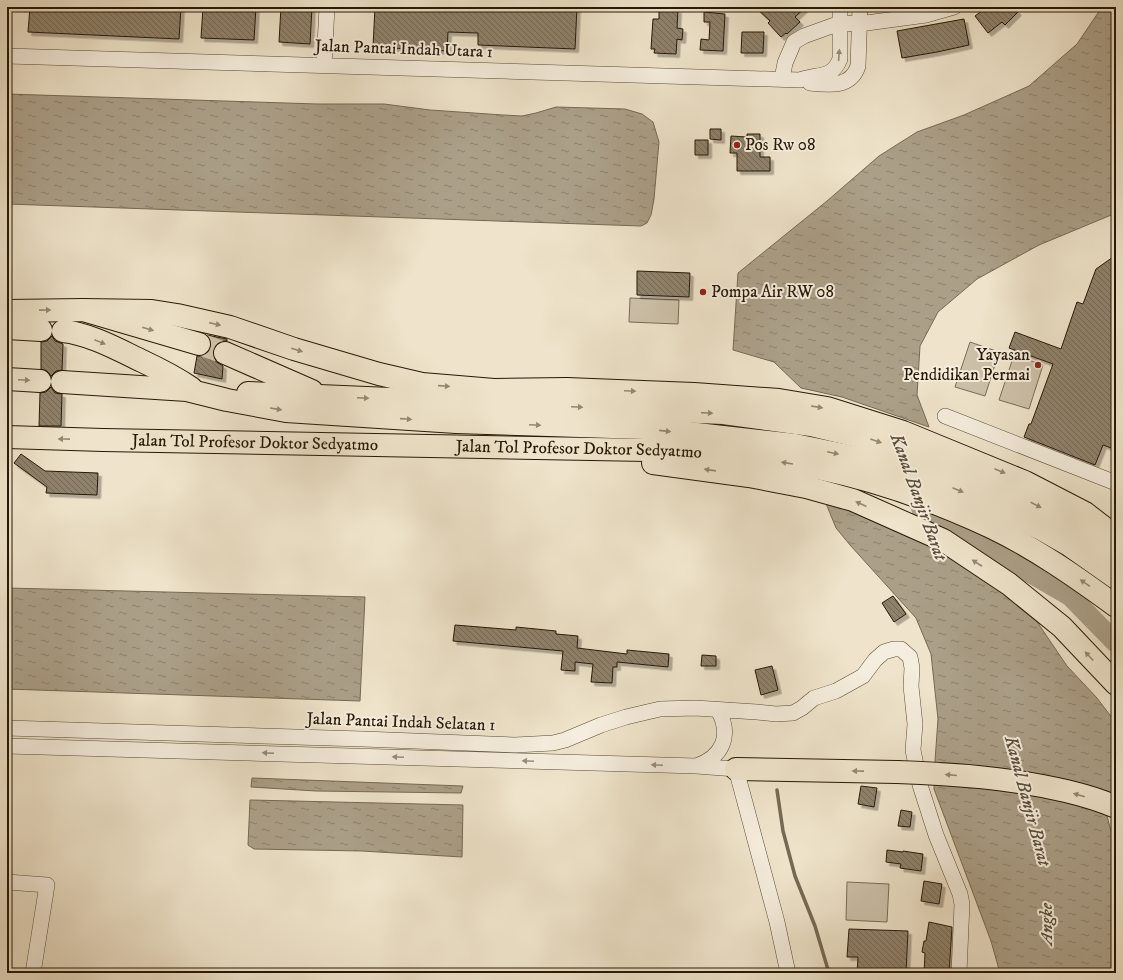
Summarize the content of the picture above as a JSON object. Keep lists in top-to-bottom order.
{
  "streets": {
    "highway": ["Jalan Tol Profesor Doktor Sedyatmo"],
    "street": ["Jalan Pantai Indah Utara 1", "Jalan Pantai Indah Selatan 1"]
  },
  "water": ["Kanal Banjir Barat", "Angke"],
  "places": ["Pos Rw 08", "Pompa Air RW 08", "Yayasan Pendidikan Permai"]
}
